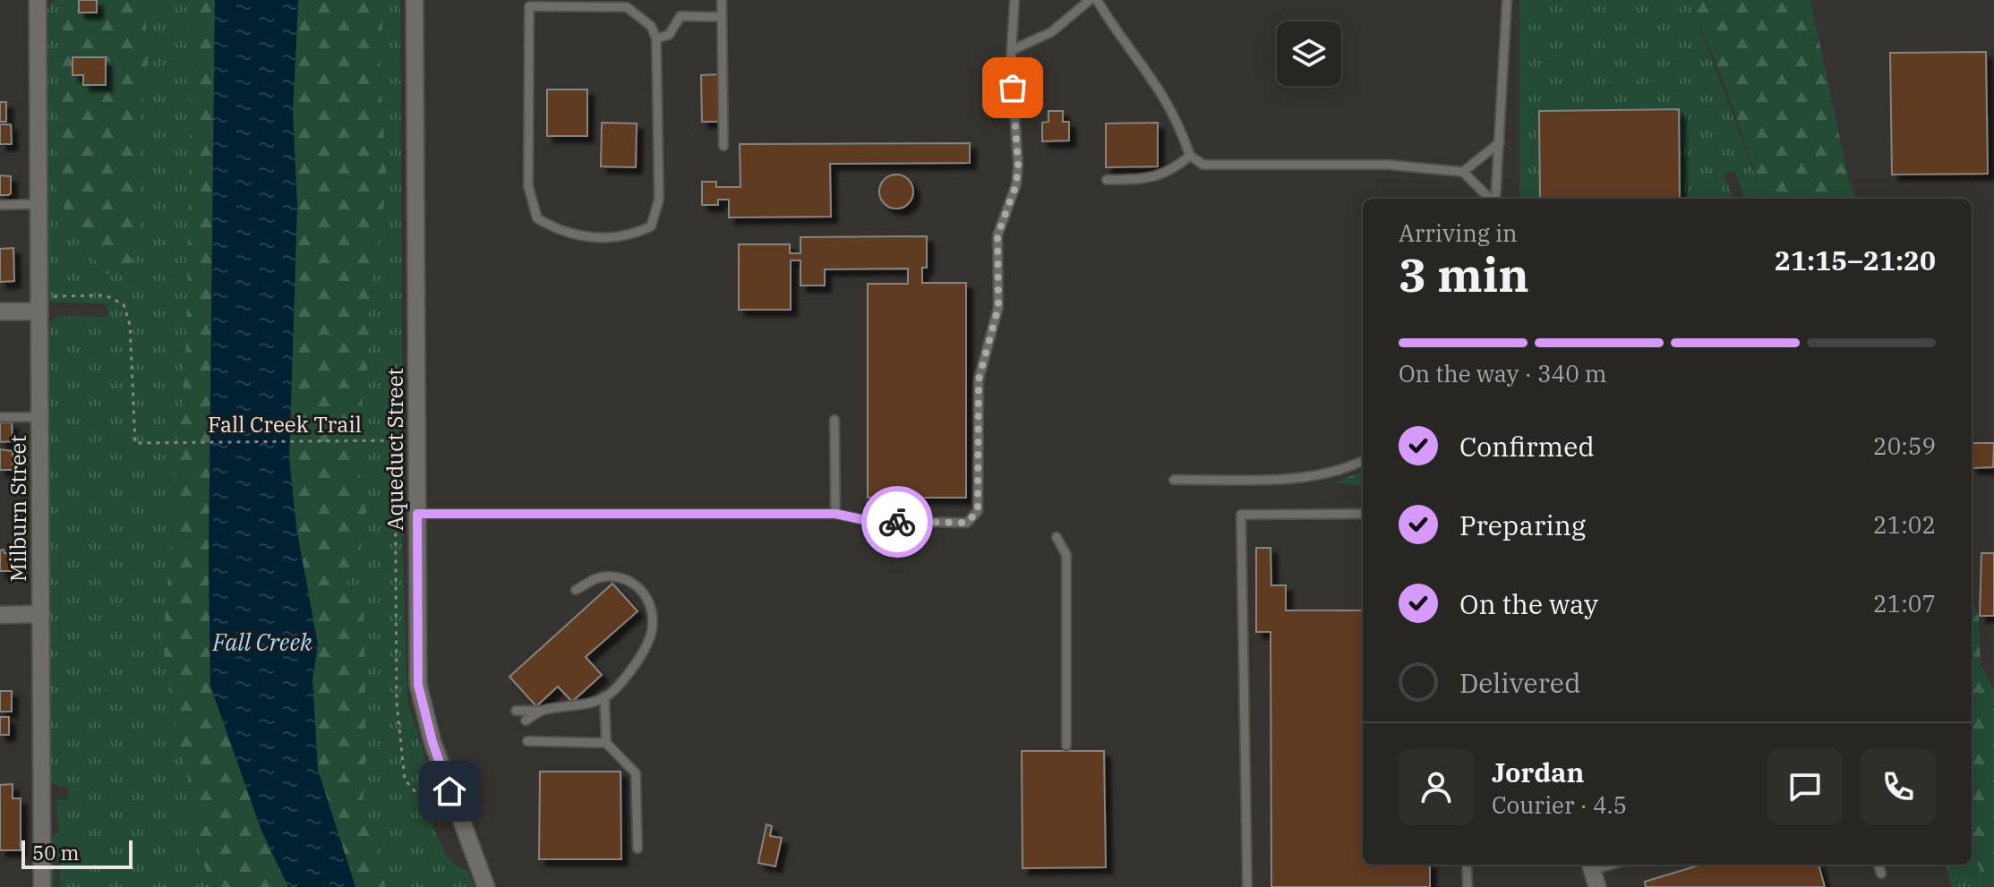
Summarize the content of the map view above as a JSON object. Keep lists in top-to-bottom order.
{
  "streets": {
    "street": ["Aqueduct Street", "Milburn Street"],
    "path": ["Fall Creek Trail"]
  },
  "water": ["Fall Creek"],
  "scale_bar": "50 m",
  "page": {
    "heading": ["3 min", "Arriving in", "21:15–21:20"],
    "panel": ["Jordan", "Courier · 4.5"],
    "bar": "On the way · 340 m",
    "list": [
      ["Confirmed", "20:59"],
      ["Preparing", "21:02"],
      ["On the way", "21:07"],
      "Delivered"
    ],
    "scale": "50 m"
  }
}
